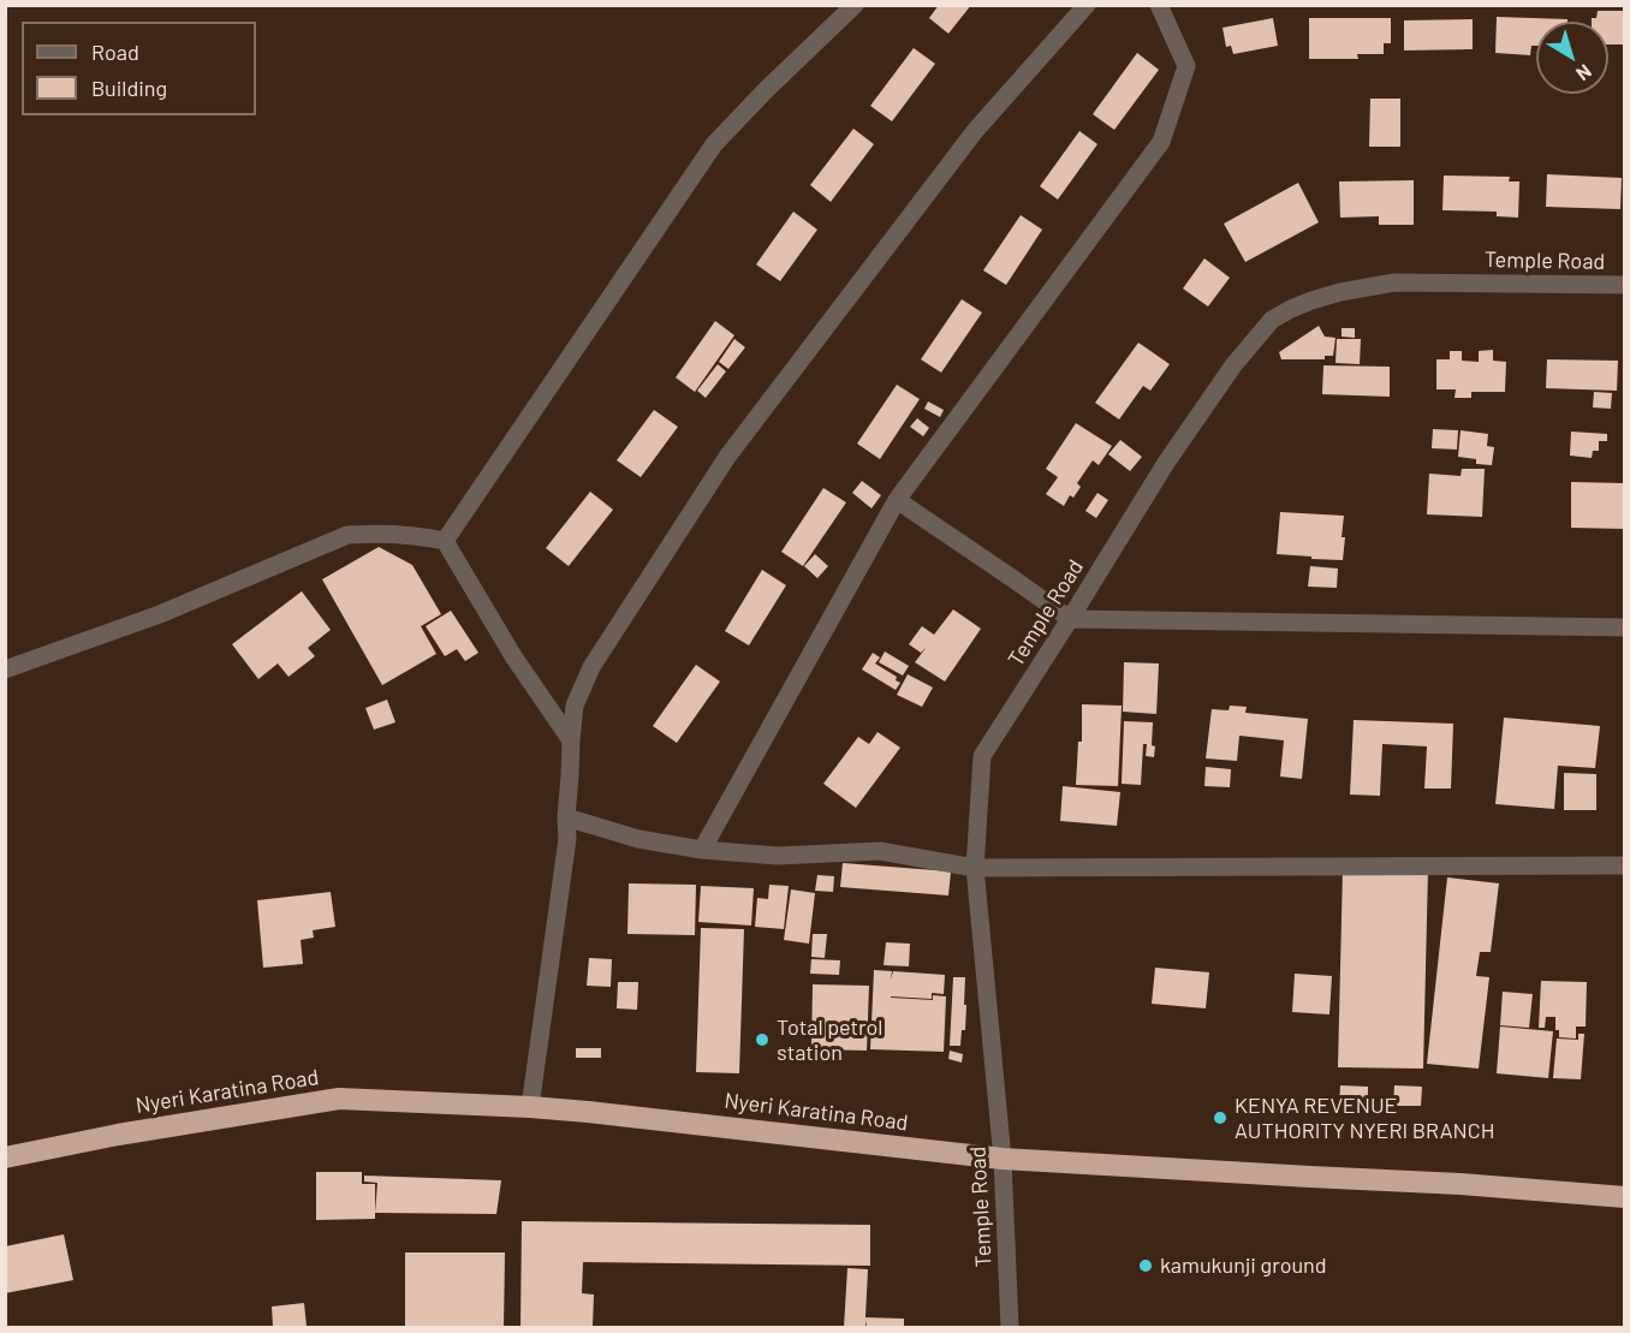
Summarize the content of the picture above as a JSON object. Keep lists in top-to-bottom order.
{
  "streets": {
    "highway": ["Nyeri Karatina Road"],
    "street": ["Temple Road"]
  },
  "crossings": [
    ["Temple Road", "Nyeri Karatina Road"]
  ],
  "places": ["Total petrol station", "KENYA REVENUE AUTHORITY NYERI BRANCH", "kamukunji ground"],
  "legend": ["Road", "Building"],
  "north": "bottom right"
}
